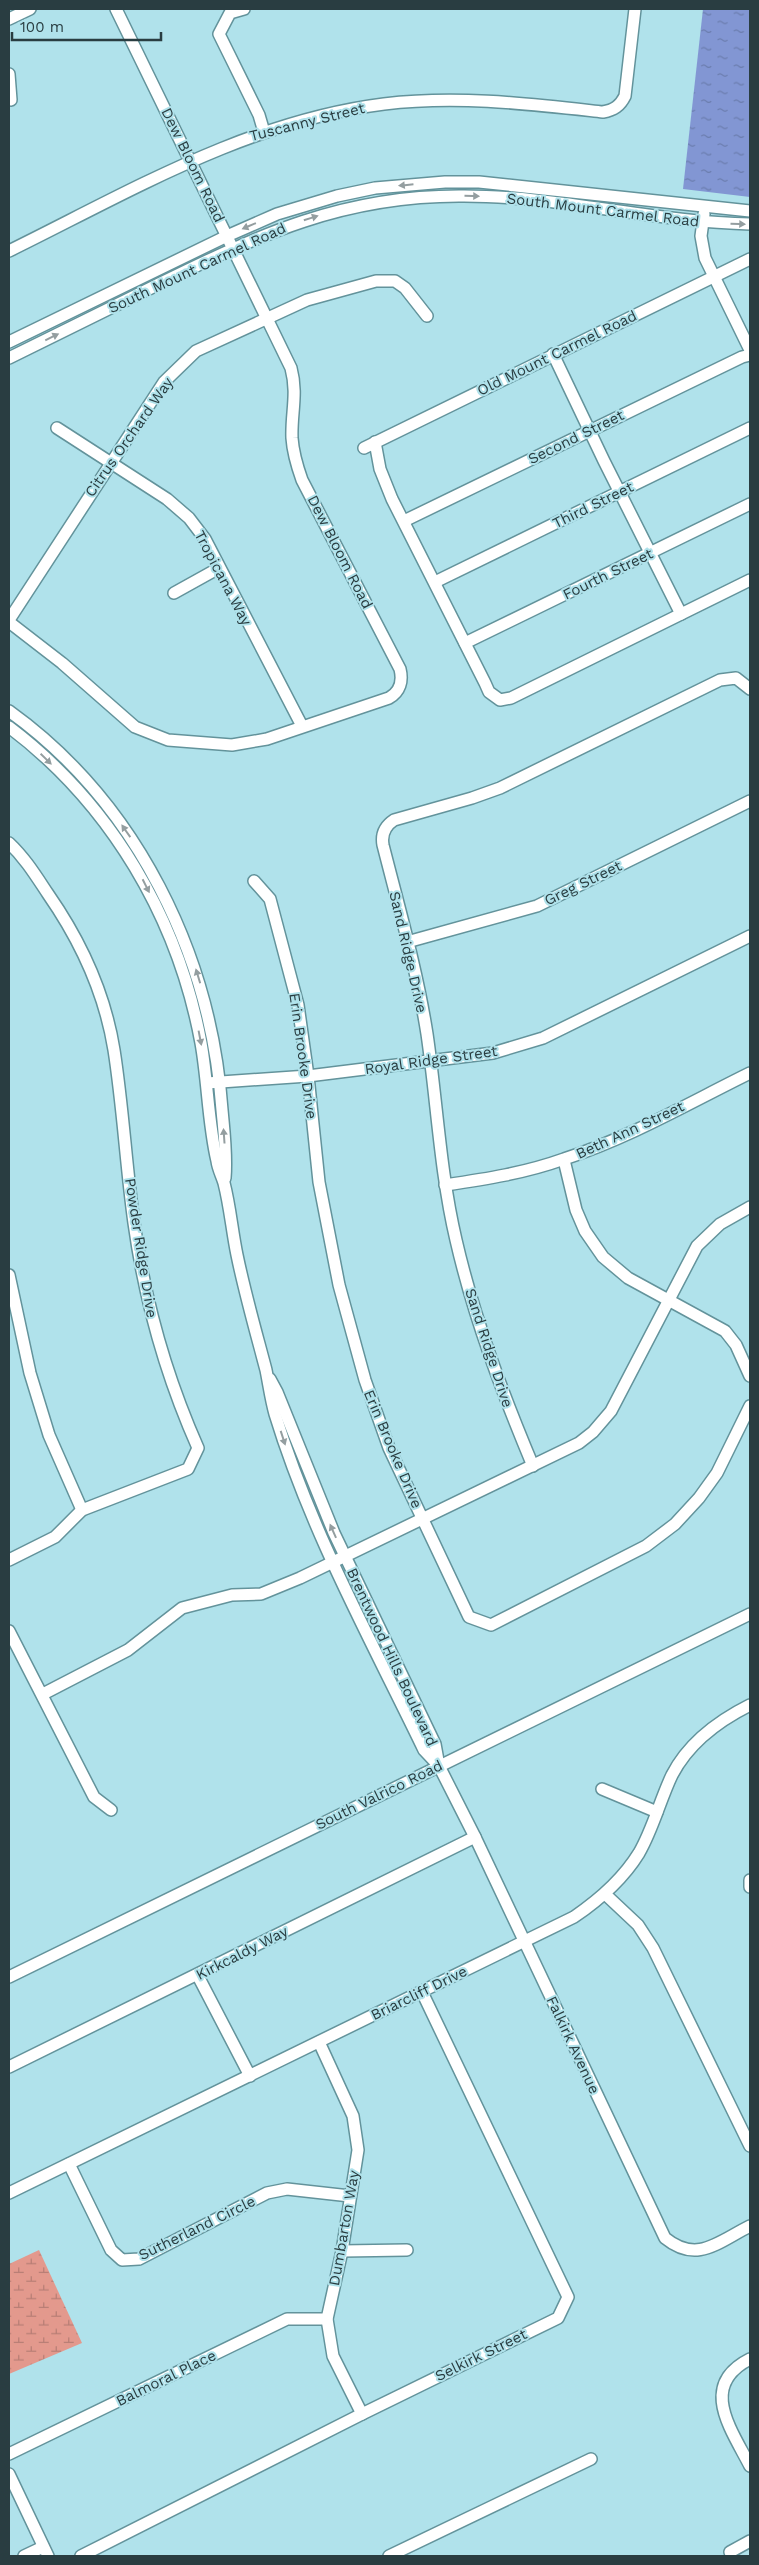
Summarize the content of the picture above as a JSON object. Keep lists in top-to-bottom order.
{
  "streets": {
    "street": [
      "Tuscanny Street",
      "Dew Bloom Road",
      "South Mount Carmel Road",
      "Old Mount Carmel Road",
      "Citrus Orchard Way",
      "Second Street",
      "Third Street",
      "Fourth Street",
      "Tropicana Way",
      "Greg Street",
      "Sand Ridge Drive",
      "Erin Brooke Drive",
      "Royal Ridge Street",
      "Beth Ann Street",
      "Powder Ridge Drive",
      "Brentwood Hills Boulevard",
      "South Valrico Road",
      "Kirkcaldy Way",
      "Briarcliff Drive",
      "Falkirk Avenue",
      "Sutherland Circle",
      "Dumbarton Way",
      "Selkirk Street",
      "Balmoral Place"
    ]
  },
  "crossings": [
    ["Tuscanny Street", "Dew Bloom Road"],
    ["Dew Bloom Road", "South Mount Carmel Road"],
    ["Dew Bloom Road", "Citrus Orchard Way"],
    ["Dew Bloom Road", "Tropicana Way"],
    ["Citrus Orchard Way", "Tropicana Way"],
    ["Greg Street", "Sand Ridge Drive"],
    ["Sand Ridge Drive", "Royal Ridge Street"],
    ["Sand Ridge Drive", "Beth Ann Street"],
    ["Erin Brooke Drive", "Royal Ridge Street"],
    ["Royal Ridge Street", "Brentwood Hills Boulevard"],
    ["Brentwood Hills Boulevard", "South Valrico Road"],
    ["Brentwood Hills Boulevard", "Falkirk Avenue"],
    ["South Valrico Road", "Falkirk Avenue"],
    ["Kirkcaldy Way", "Falkirk Avenue"],
    ["Briarcliff Drive", "Falkirk Avenue"],
    ["Briarcliff Drive", "Sutherland Circle"],
    ["Briarcliff Drive", "Dumbarton Way"],
    ["Briarcliff Drive", "Selkirk Street"],
    ["Sutherland Circle", "Dumbarton Way"],
    ["Dumbarton Way", "Selkirk Street"],
    ["Dumbarton Way", "Balmoral Place"]
  ],
  "scale_bar": "100 m"
}
